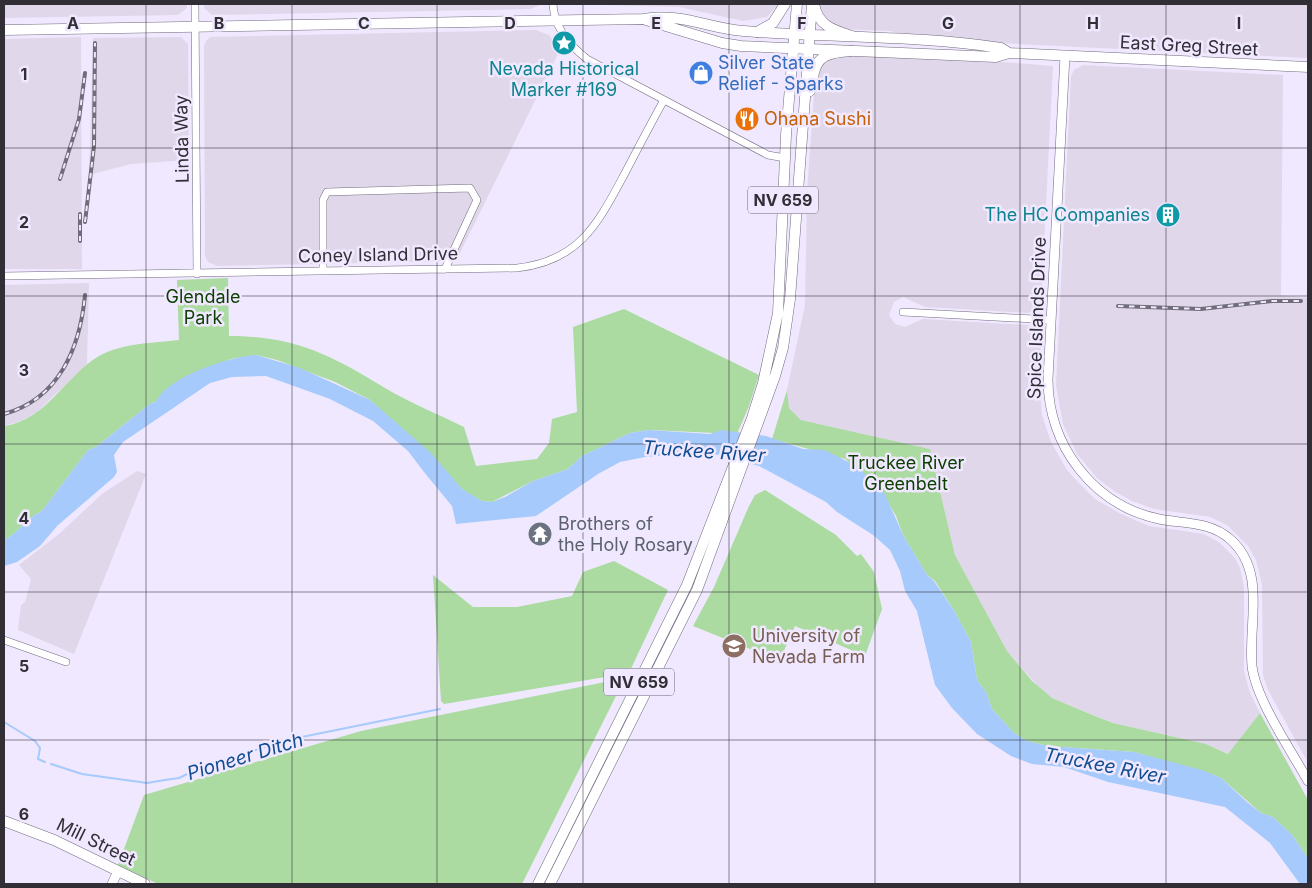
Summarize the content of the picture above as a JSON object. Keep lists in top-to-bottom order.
{
  "streets": {
    "main road": ["East Greg Street", "NV 659", "Mill Street"],
    "street": ["Linda Way", "Coney Island Drive", "Spice Islands Drive"]
  },
  "crossings": [
    ["East Greg Street", "Linda Way"],
    ["East Greg Street", "NV 659"],
    ["East Greg Street", "Spice Islands Drive"],
    ["Linda Way", "Coney Island Drive"]
  ],
  "water": ["Truckee River", "Pioneer Ditch"],
  "parks": ["Glendale Park", "Truckee River Greenbelt"],
  "places": {
    "place": ["Nevada Historical Marker #169"],
    "shop": ["Silver State Relief - Sparks"],
    "restaurant": ["Ohana Sushi"],
    "building": ["The HC Companies"],
    "temple": ["Brothers of the Holy Rosary"],
    "school or university": ["University of Nevada Farm"]
  },
  "grid": {
    "columns": [
      "A",
      "B",
      "C",
      "D",
      "E",
      "F",
      "G",
      "H",
      "I"
    ],
    "rows": [
      "1",
      "2",
      "3",
      "4",
      "5",
      "6"
    ]
  }
}
